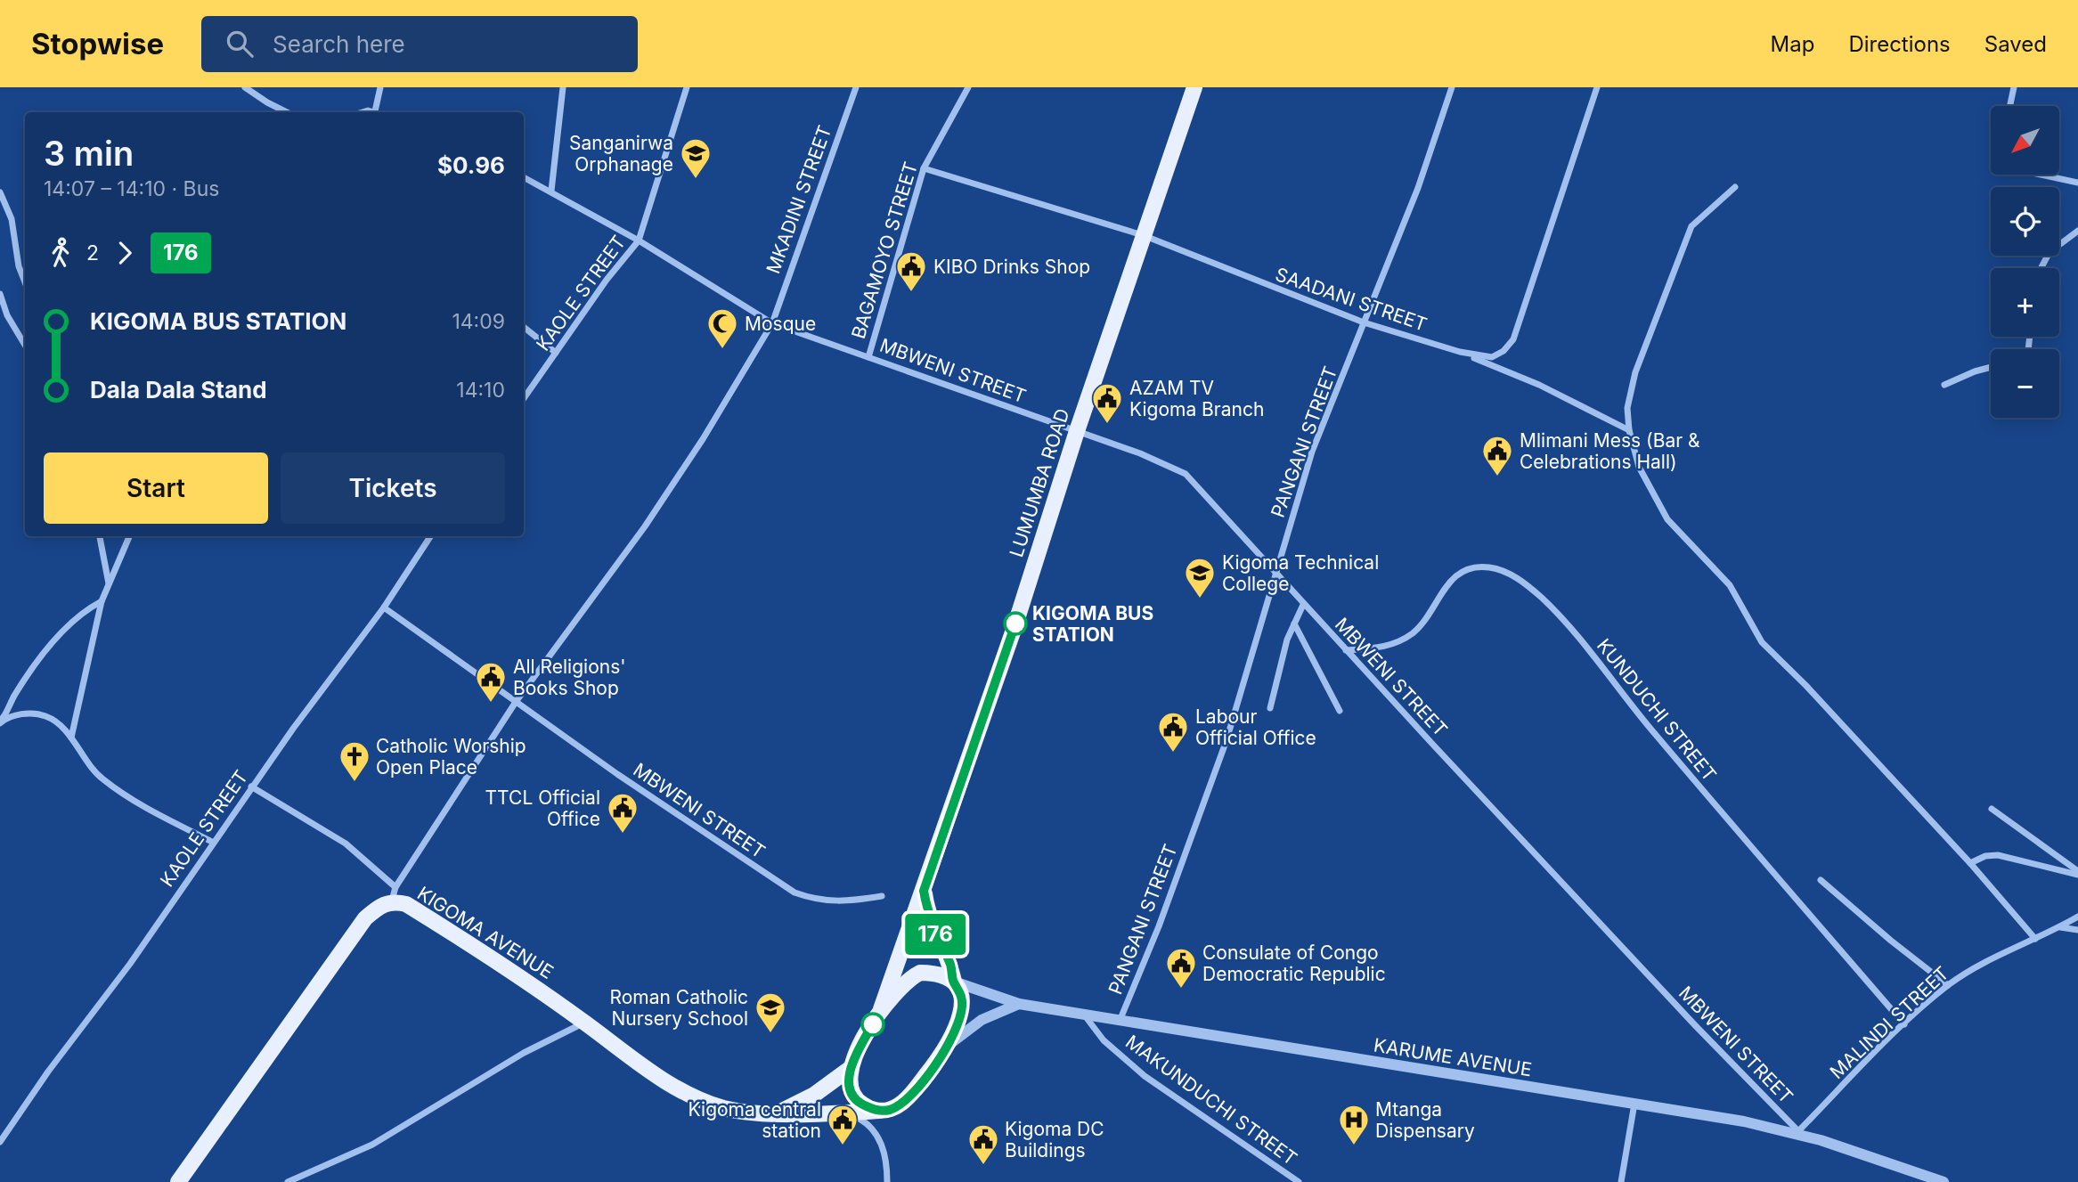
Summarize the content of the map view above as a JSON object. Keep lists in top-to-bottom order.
{
  "streets": {
    "main road": ["LUMUMBA ROAD", "KIGOMA AVENUE"],
    "street": [
      "MKADINI STREET",
      "BAGAMOYO STREET",
      "KAOLE STREET",
      "SAADANI STREET",
      "MBWENI STREET",
      "PANGANI STREET",
      "KUNDUCHI STREET",
      "MALINDI STREET",
      "KARUME AVENUE",
      "MAKUNDUCHI STREET"
    ]
  },
  "crossings": [
    ["MKADINI STREET", "MBWENI STREET"],
    ["BAGAMOYO STREET", "SAADANI STREET"],
    ["BAGAMOYO STREET", "MBWENI STREET"],
    ["KAOLE STREET", "MBWENI STREET"],
    ["SAADANI STREET", "PANGANI STREET"],
    ["SAADANI STREET", "LUMUMBA ROAD"],
    ["MBWENI STREET", "PANGANI STREET"],
    ["MBWENI STREET", "LUMUMBA ROAD"],
    ["MBWENI STREET", "KUNDUCHI STREET"],
    ["MBWENI STREET", "MALINDI STREET"],
    ["MBWENI STREET", "KARUME AVENUE"],
    ["PANGANI STREET", "KARUME AVENUE"],
    ["KUNDUCHI STREET", "MALINDI STREET"],
    ["MALINDI STREET", "KARUME AVENUE"],
    ["KARUME AVENUE", "MAKUNDUCHI STREET"]
  ],
  "places": {
    "school or university": ["Sanganirwa Orphanage", "Kigoma Technical College", "Roman Catholic Nursery School"],
    "public building": [
      "KIBO Drinks Shop",
      "AZAM TV Kigoma Branch",
      "Mlimani Mess (Bar & Celebrations Hall)",
      "All Religions' Books Shop",
      "Labour Official Office",
      "TTCL Official Office",
      "Consulate of Congo Democratic Republic",
      "Kigoma central station",
      "Kigoma DC Buildings"
    ],
    "mosque": ["Mosque"],
    "other": ["KIGOMA BUS STATION"],
    "church": ["Catholic Worship Open Place"],
    "hospital": ["Mtanga Dispensary"]
  },
  "lines": ["bus line 176"],
  "north": "bottom left",
  "page": {
    "header": "Stopwise",
    "search": "Search here",
    "nav": ["Map", "Directions", "Saved"],
    "on_map": "176",
    "map_buttons": ["+", "−"],
    "heading": ["3 min", "14:07 – 14:10 · Bus", "$0.96"],
    "legs": ["2", "176"],
    "list": [
      {
        "name": "KIGOMA BUS STATION",
        "value": "14:09"
      },
      {
        "name": "Dala Dala Stand",
        "value": "14:10"
      }
    ],
    "buttons": ["Start", "Tickets"]
  }
}
